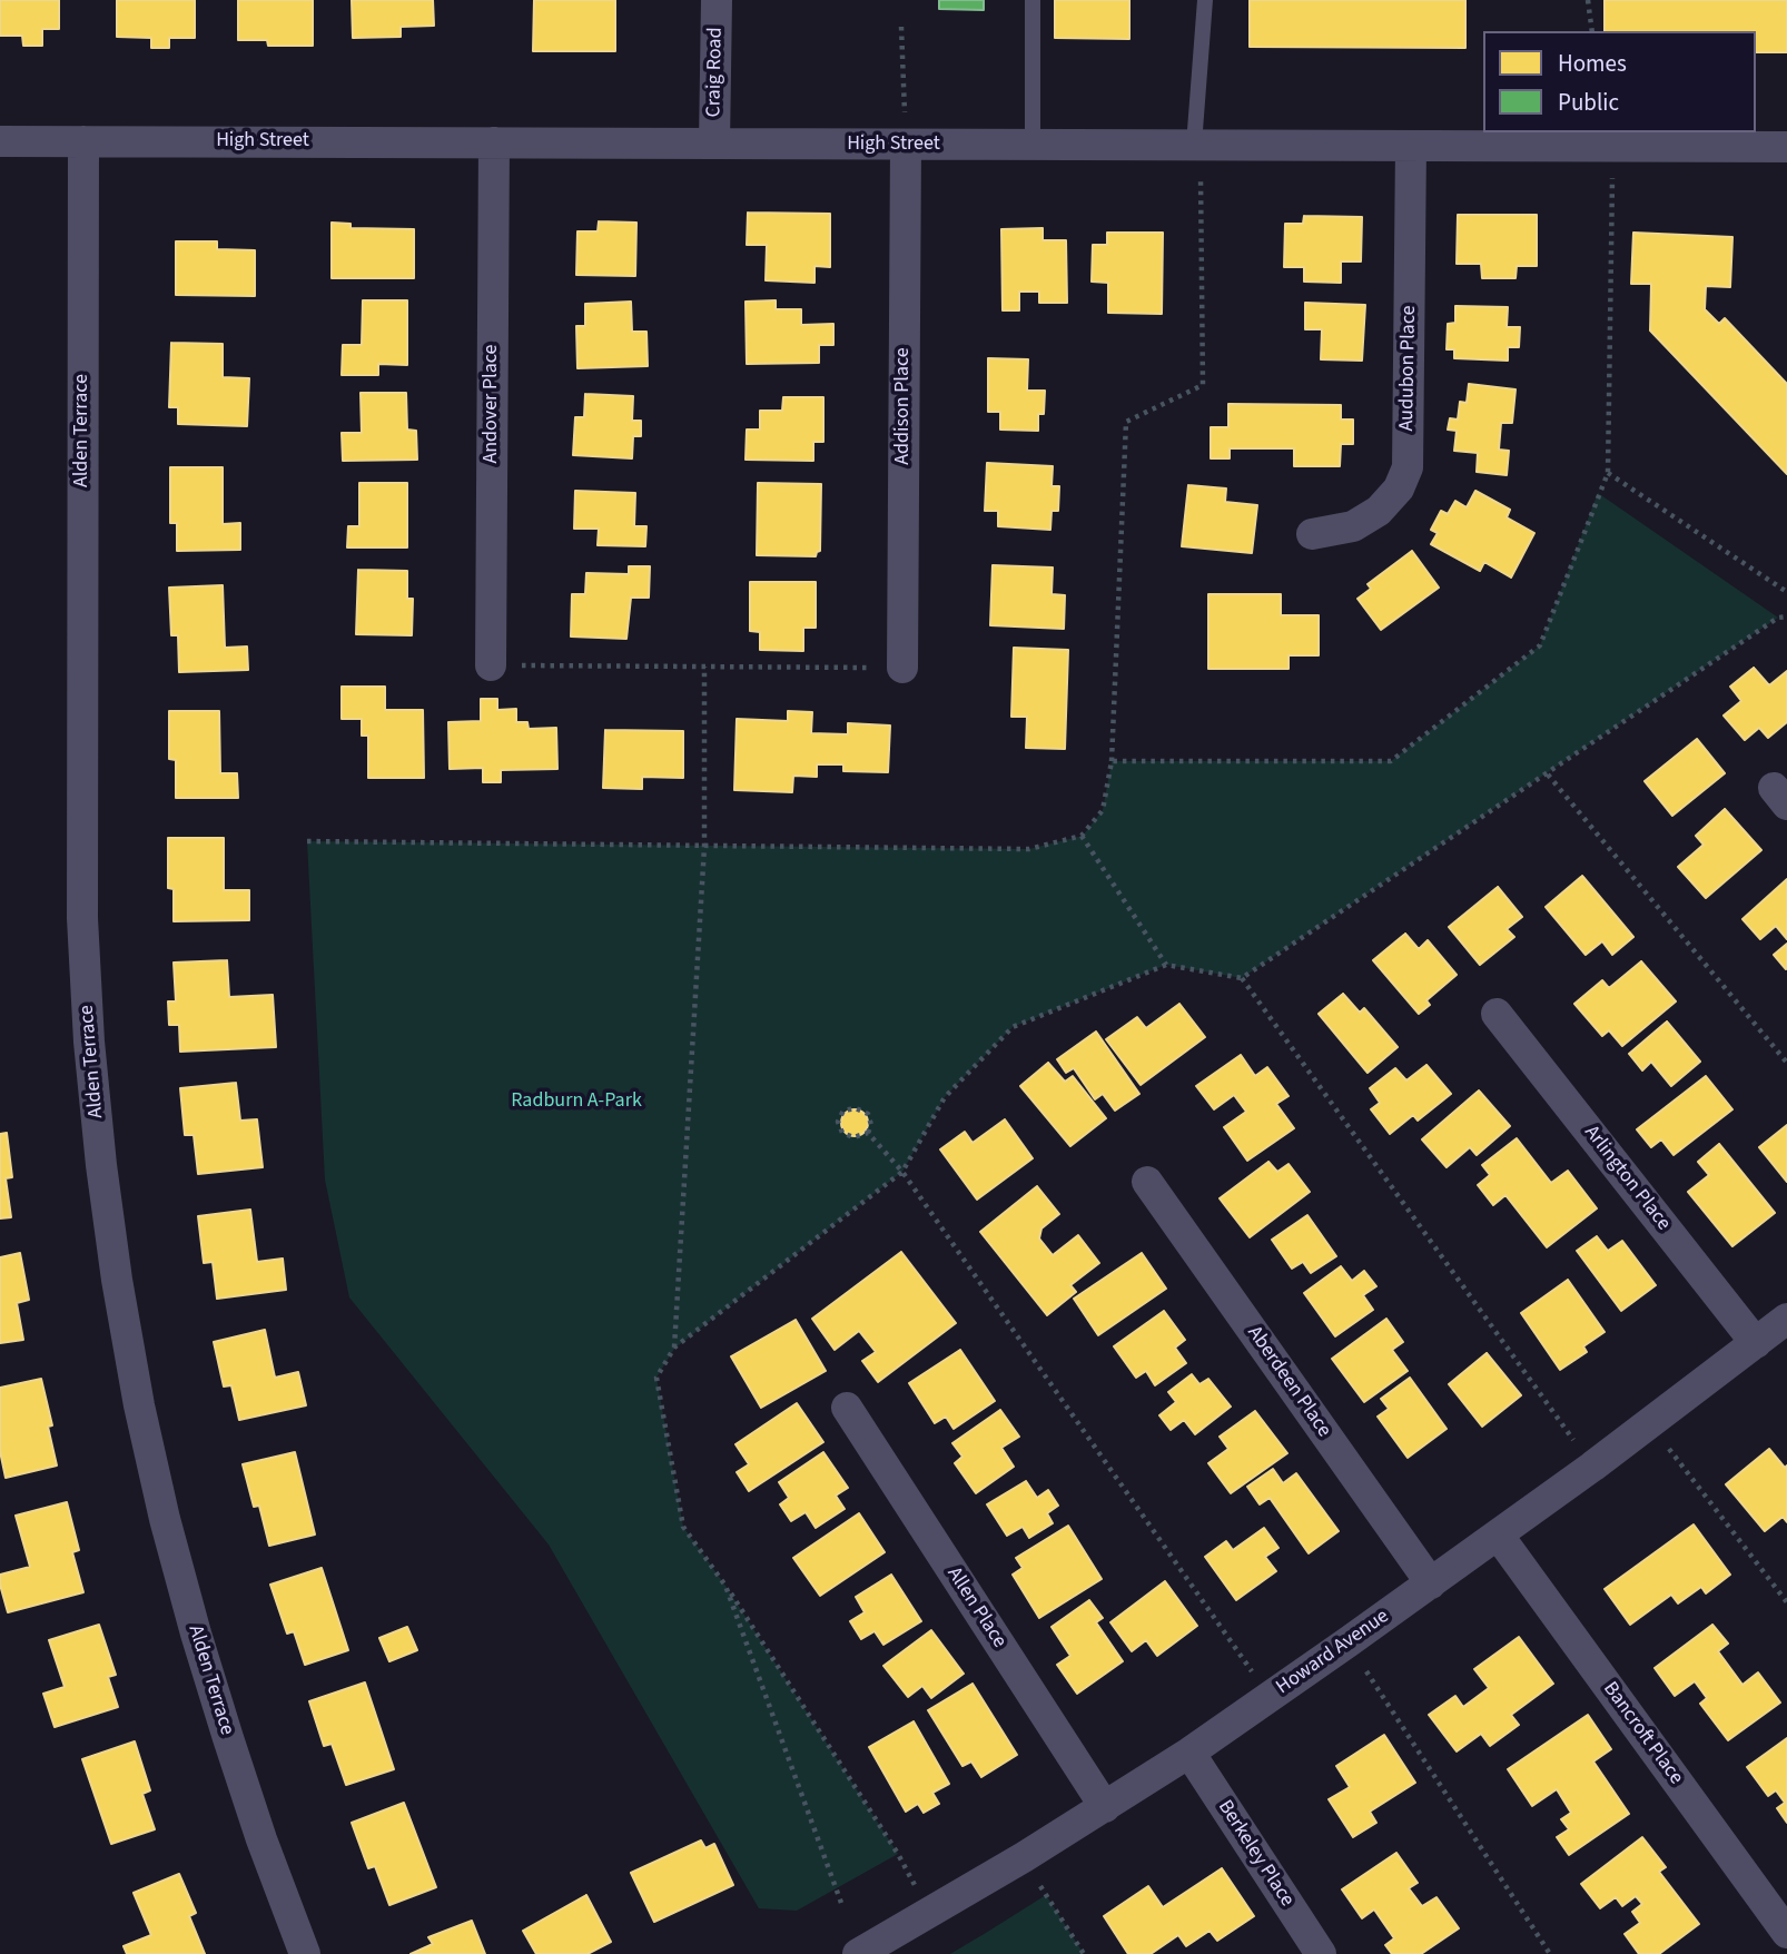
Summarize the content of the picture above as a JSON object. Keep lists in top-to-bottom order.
{
  "streets": {
    "street": [
      "Craig Road",
      "High Street",
      "Audubon Place",
      "Andover Place",
      "Addison Place",
      "Alden Terrace",
      "Arlington Place",
      "Aberdeen Place",
      "Allen Place",
      "Howard Avenue",
      "Bancroft Place",
      "Berkeley Place"
    ]
  },
  "crossings": [
    ["Craig Road", "High Street"],
    ["High Street", "Audubon Place"],
    ["High Street", "Andover Place"],
    ["High Street", "Addison Place"],
    ["High Street", "Alden Terrace"],
    ["Arlington Place", "Howard Avenue"],
    ["Aberdeen Place", "Howard Avenue"],
    ["Allen Place", "Howard Avenue"],
    ["Howard Avenue", "Bancroft Place"],
    ["Howard Avenue", "Berkeley Place"]
  ],
  "parks": ["Radburn A-Park"],
  "legend": ["Homes", "Public"]
}
